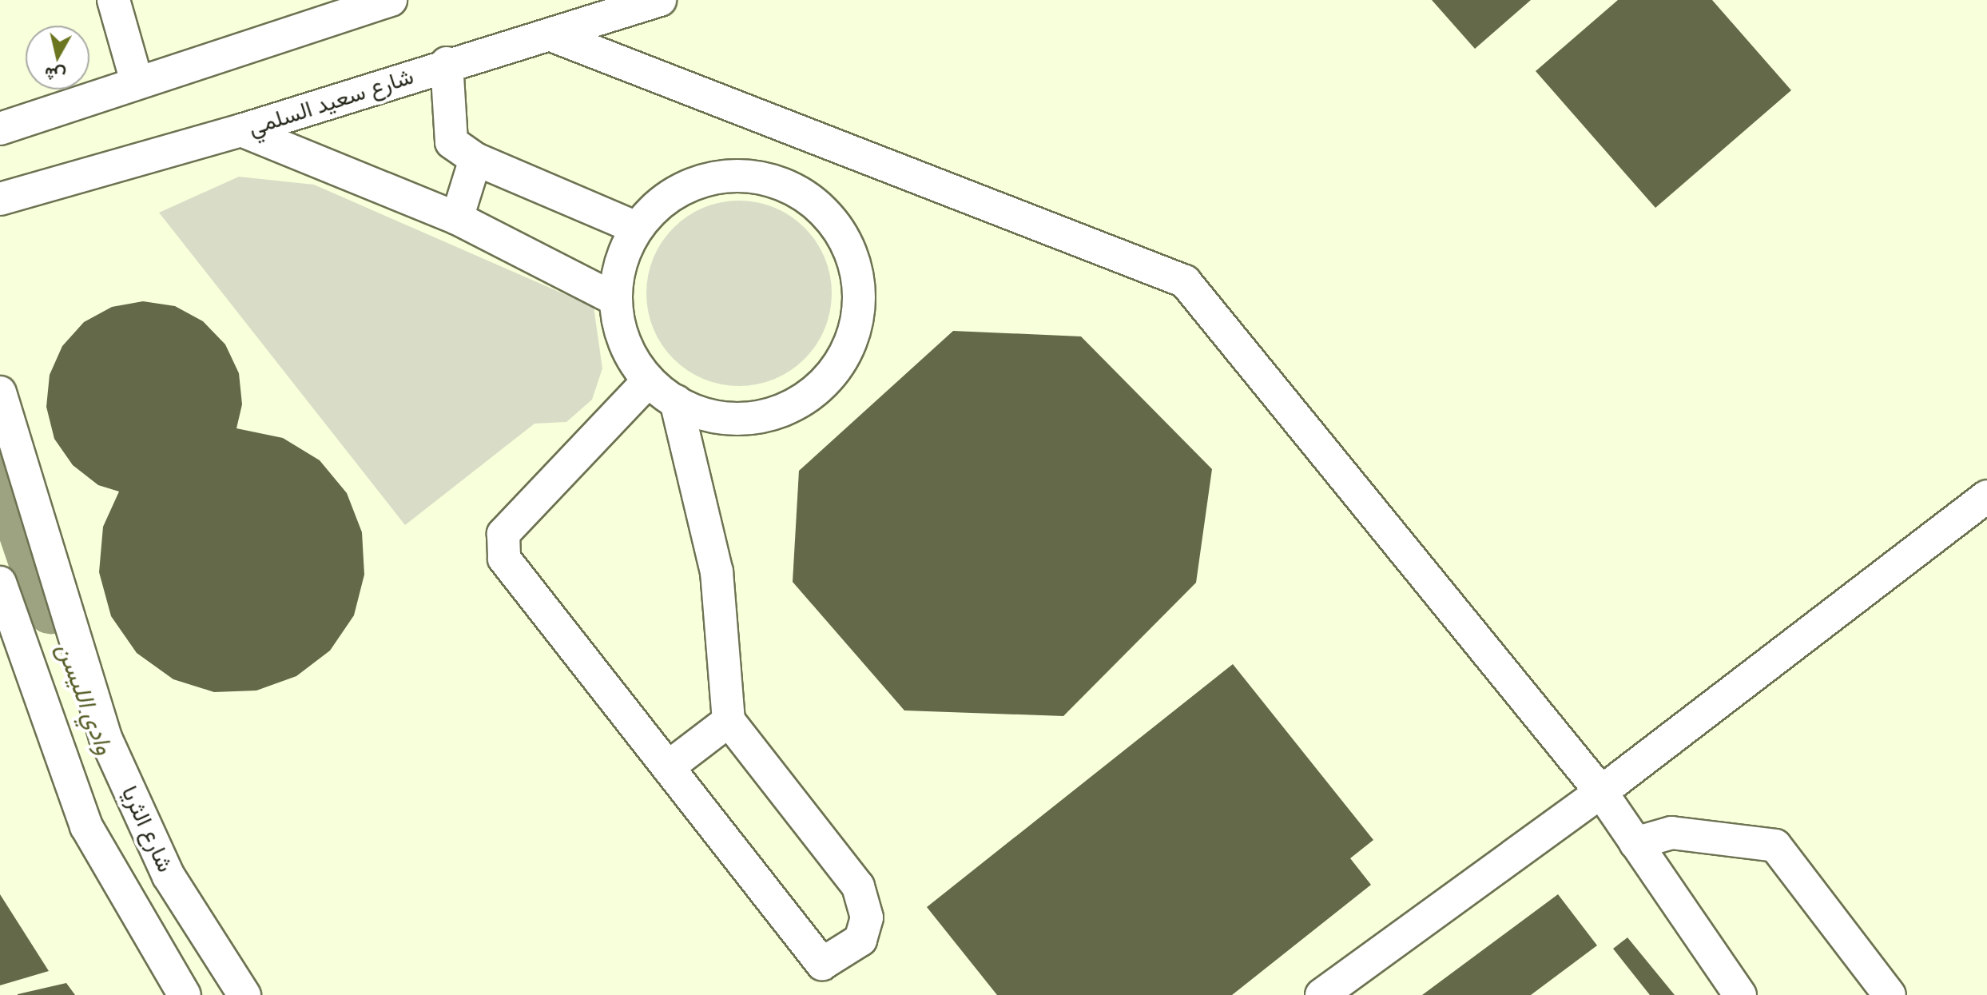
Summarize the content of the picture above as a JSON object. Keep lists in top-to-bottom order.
{
  "streets": {
    "street": ["شارع سعيد السلمي", "شارع الثريا"]
  },
  "water": ["وادي الليسن"],
  "north": "bottom"
}
